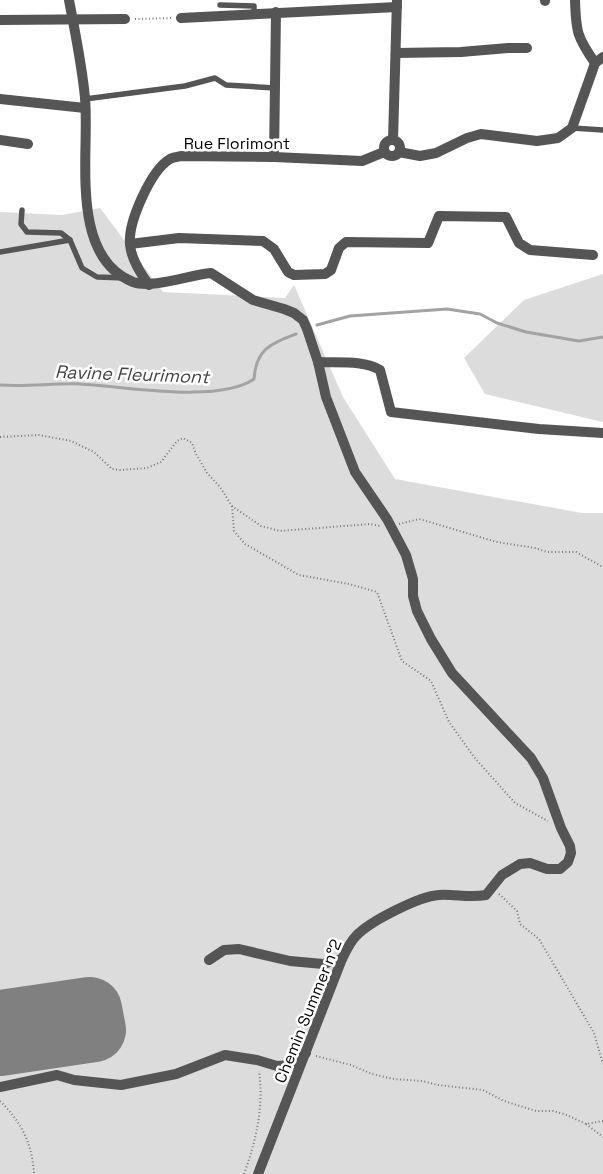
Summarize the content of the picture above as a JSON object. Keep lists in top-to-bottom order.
{
  "streets": {
    "street": ["Rue Florimont", "Chemin Summer n°2"]
  },
  "crossings": [
    ["Rue Florimont", "Chemin Summer n°2"]
  ],
  "water": ["Ravine Fleurimont"]
}
